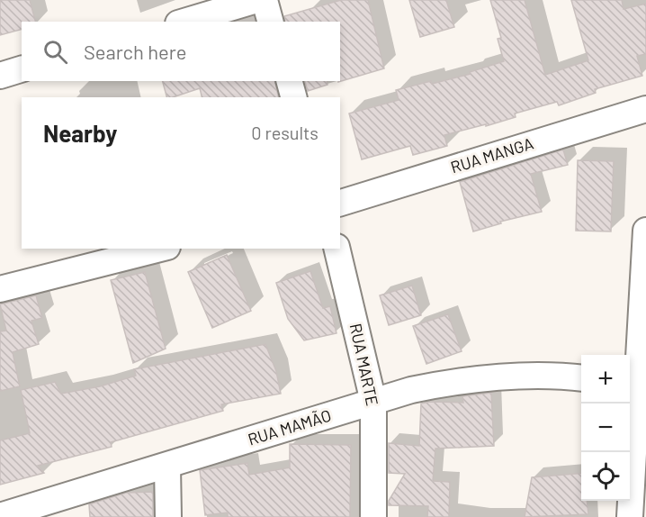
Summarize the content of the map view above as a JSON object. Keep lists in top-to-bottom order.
{
  "streets": {
    "street": ["RUA MANGA", "RUA MARTE", "RUA MAMÃO"]
  },
  "crossings": [
    ["RUA MARTE", "RUA MAMÃO"]
  ],
  "page": {
    "search": "Search here",
    "heading": ["Nearby", "0 results"],
    "map_buttons": ["+", "−"]
  }
}
